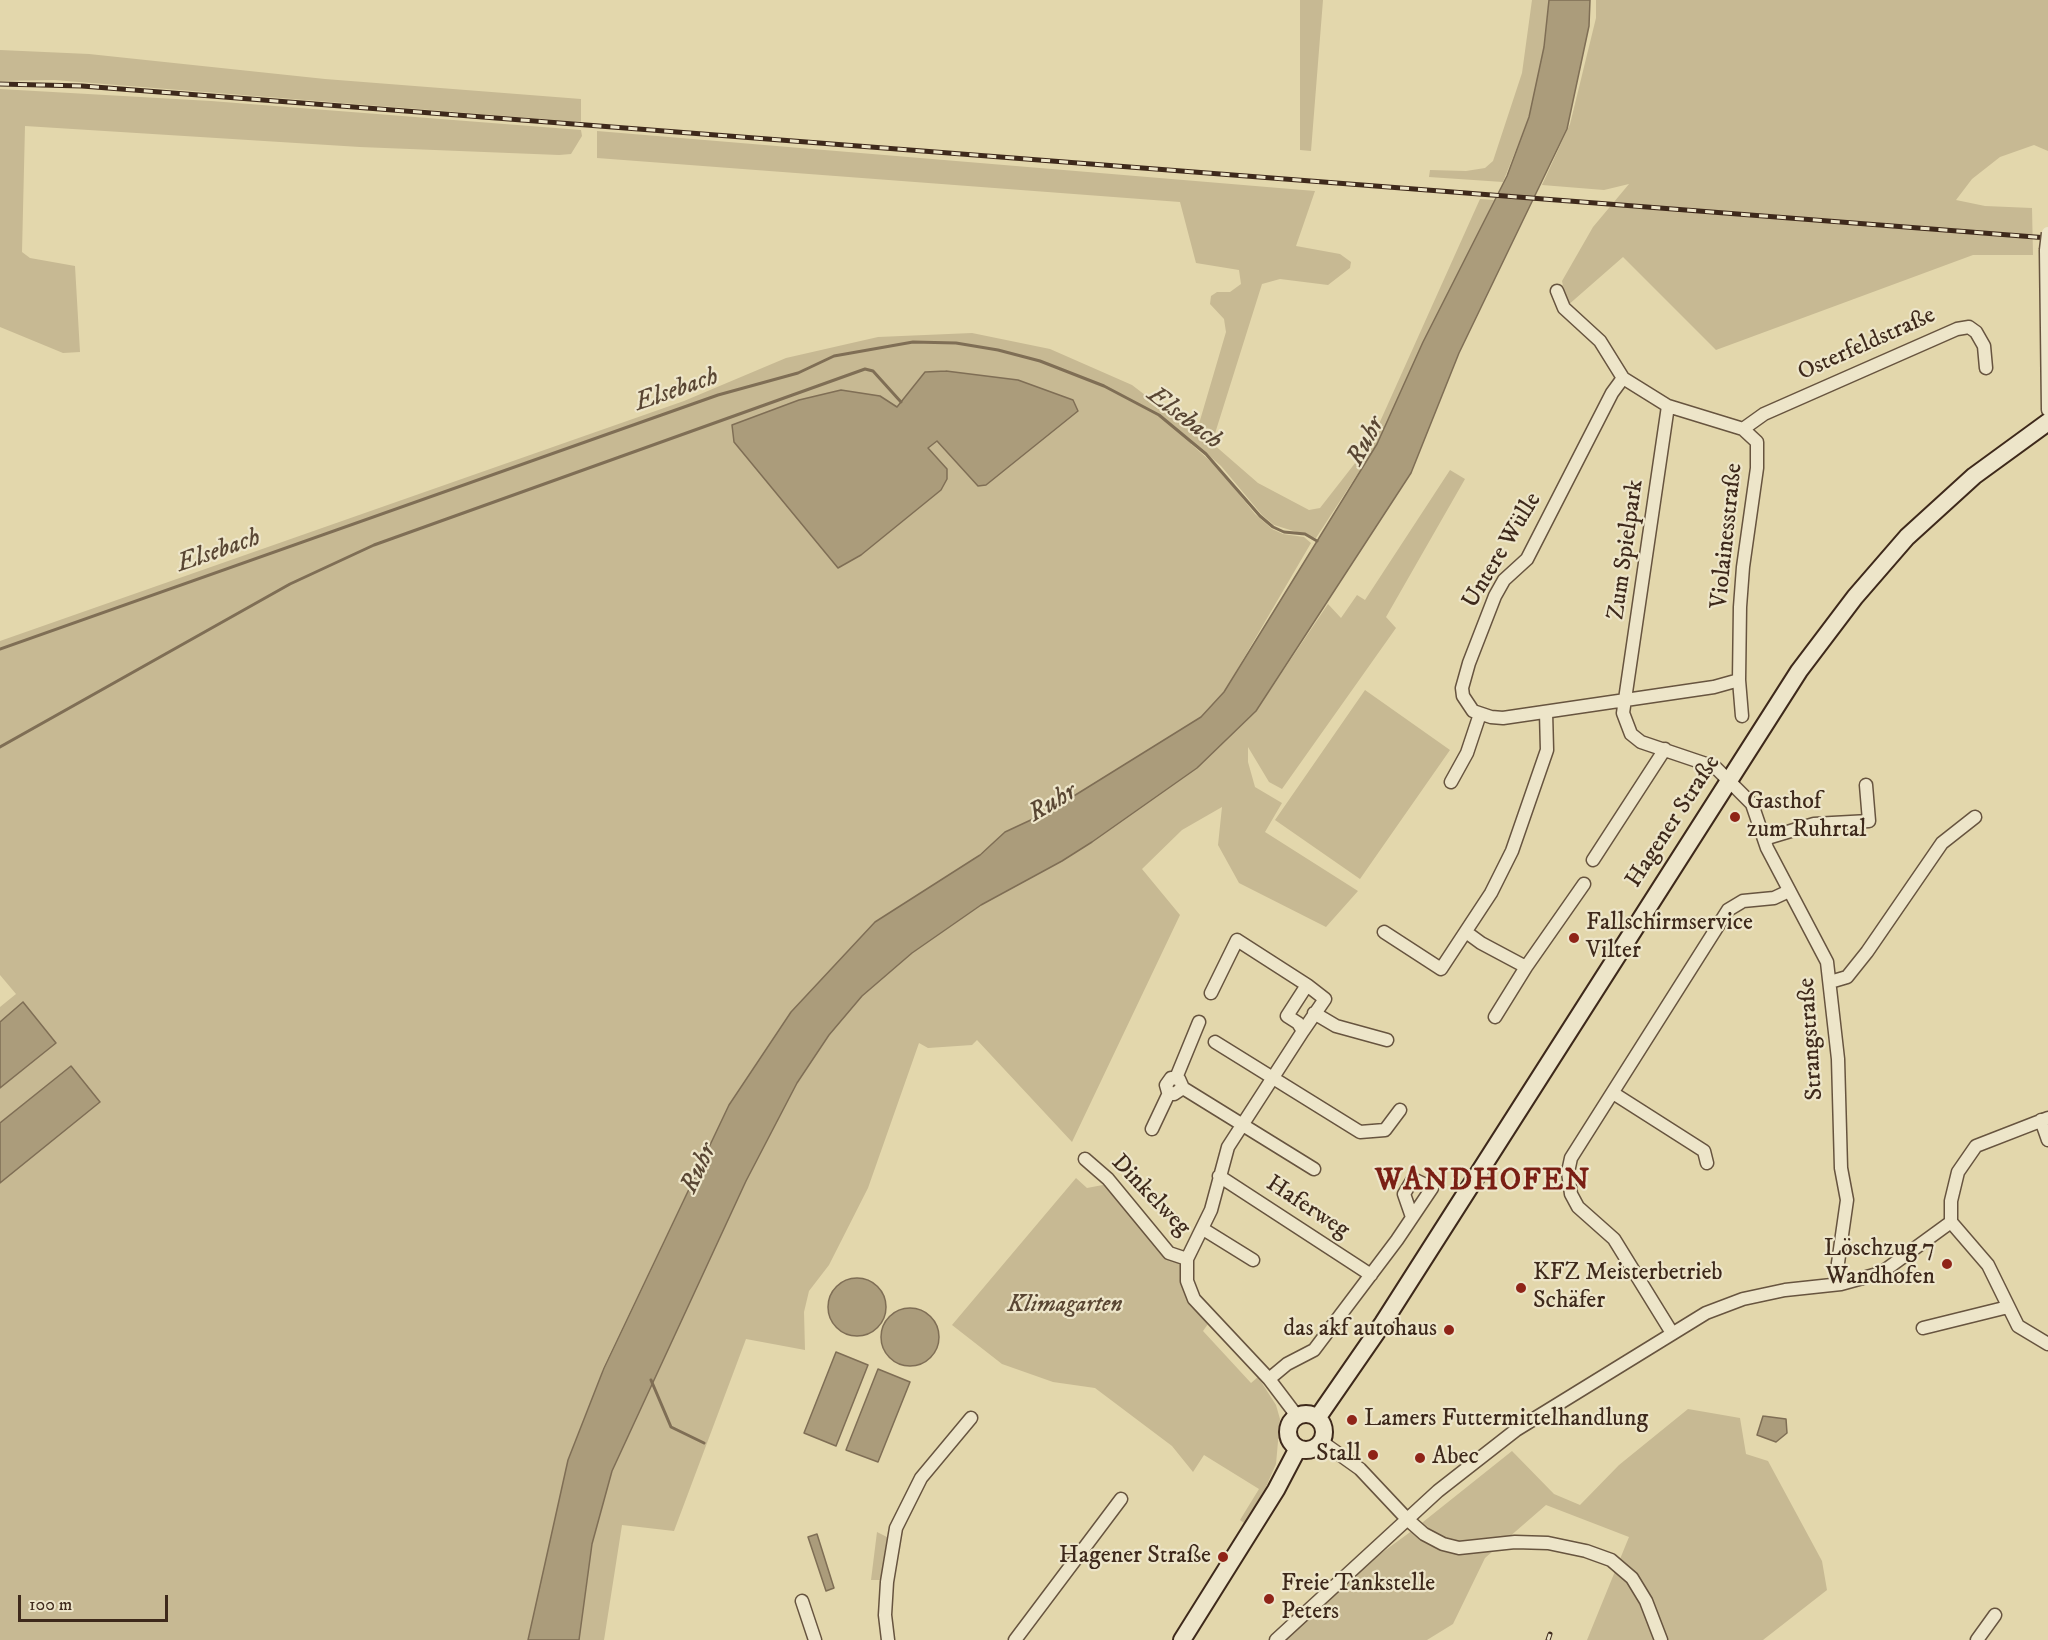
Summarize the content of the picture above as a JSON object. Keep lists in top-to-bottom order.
{
  "streets": {
    "main road": ["Hagener Straße"],
    "street": [
      "Osterfeldstraße",
      "Violainesstraße",
      "Zum Spielpark",
      "Untere Wülle",
      "Strangstraße",
      "Dinkelweg",
      "Haferweg"
    ]
  },
  "crossings": [
    ["Osterfeldstraße", "Violainesstraße"],
    ["Violainesstraße", "Zum Spielpark"],
    ["Violainesstraße", "Untere Wülle"],
    ["Hagener Straße", "Strangstraße"]
  ],
  "districts": ["WANDHOFEN"],
  "water": ["Elsebach", "Ruhr"],
  "parks": ["Klimagarten"],
  "places": [
    "Gasthof zum Ruhrtal",
    "Fallschirmservice Vilter",
    "Löschzug 7 Wandhofen",
    "KFZ Meisterbetrieb Schäfer",
    "das akf autohaus",
    "Lamers Futtermittelhandlung",
    "Stall",
    "Abec",
    "Hagener Straße",
    "Freie Tankstelle Peters"
  ],
  "scale_bar": "100 m"
}
